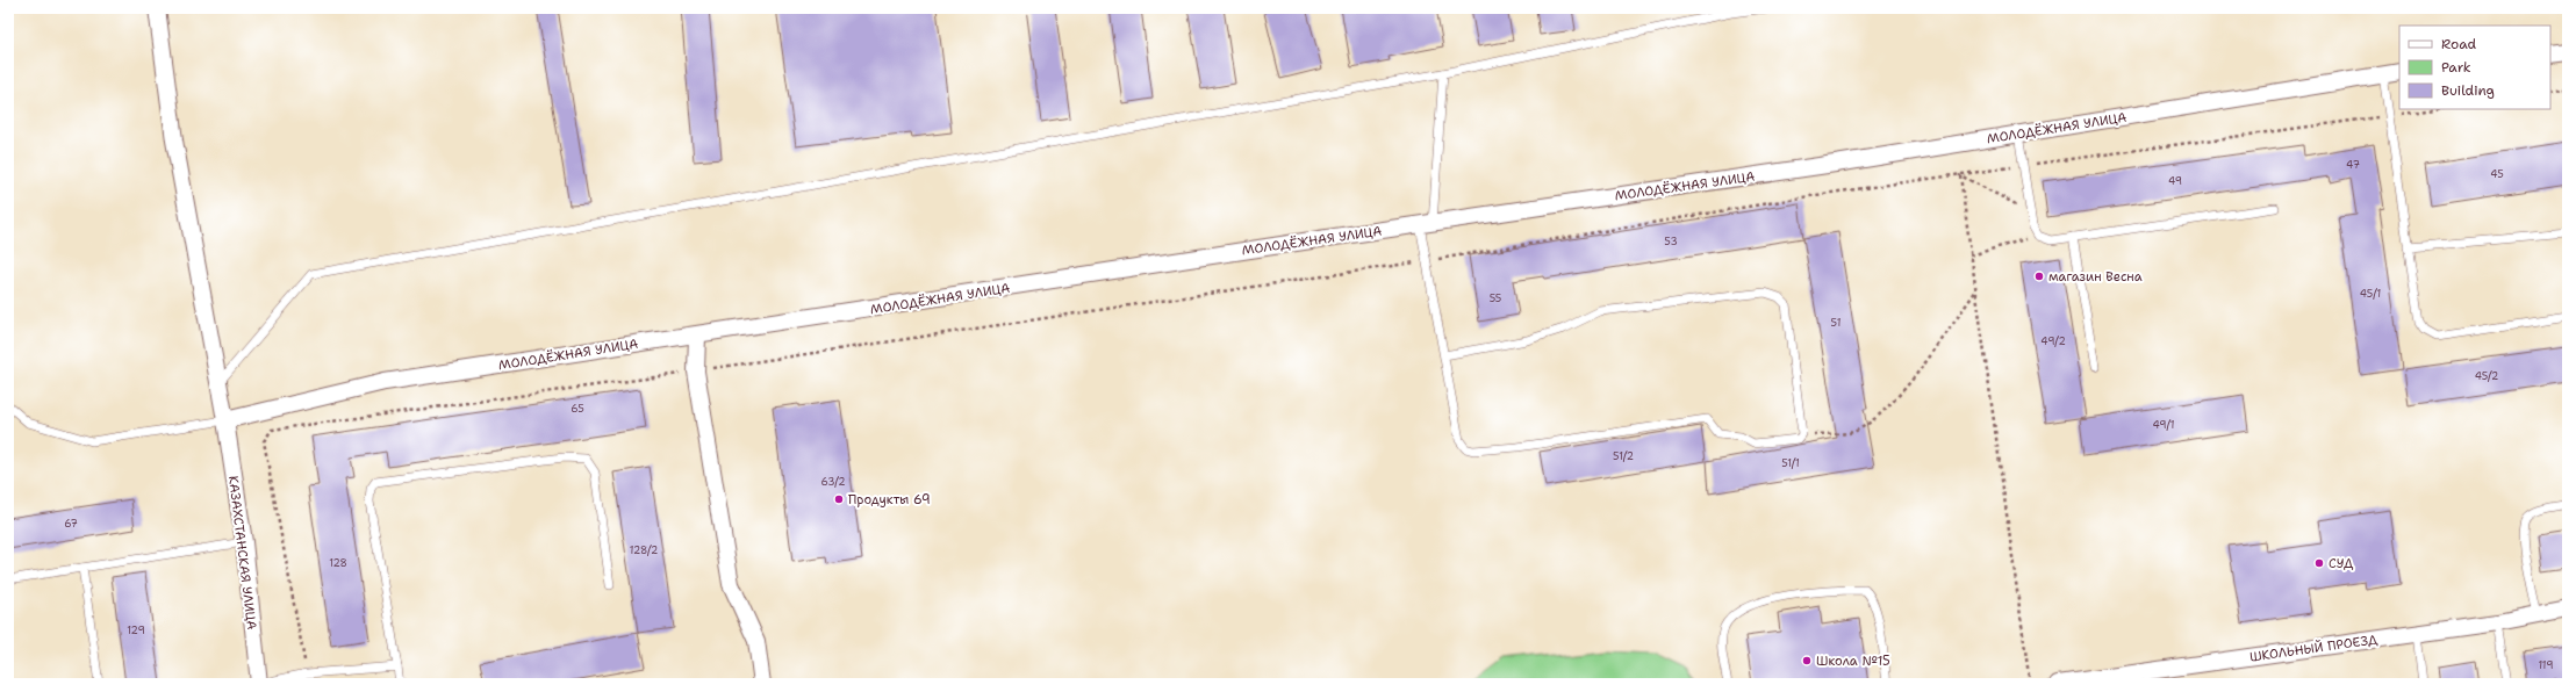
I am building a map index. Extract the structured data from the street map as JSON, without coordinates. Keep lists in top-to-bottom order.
{
  "streets": {
    "street": ["МОЛОДЁЖНАЯ УЛИЦА", "КАЗАХСТАНСКАЯ УЛИЦА", "ШКОЛЬНЫЙ ПРОЕЗД"]
  },
  "crossings": [
    ["МОЛОДЁЖНАЯ УЛИЦА", "КАЗАХСТАНСКАЯ УЛИЦА"]
  ],
  "places": [
    "магазин Весна",
    "Продукты 69",
    "СУД",
    "Школа №15"
  ],
  "house_numbers": [
    "47",
    "45",
    "49",
    "53",
    "45/1",
    "55",
    "51",
    "49/2",
    "45/2",
    "65",
    "49/1",
    "51/2",
    "51/1",
    "63/2",
    "67",
    "128/2",
    "128",
    "129",
    "119"
  ],
  "legend": ["Road", "Park", "Building"]
}
